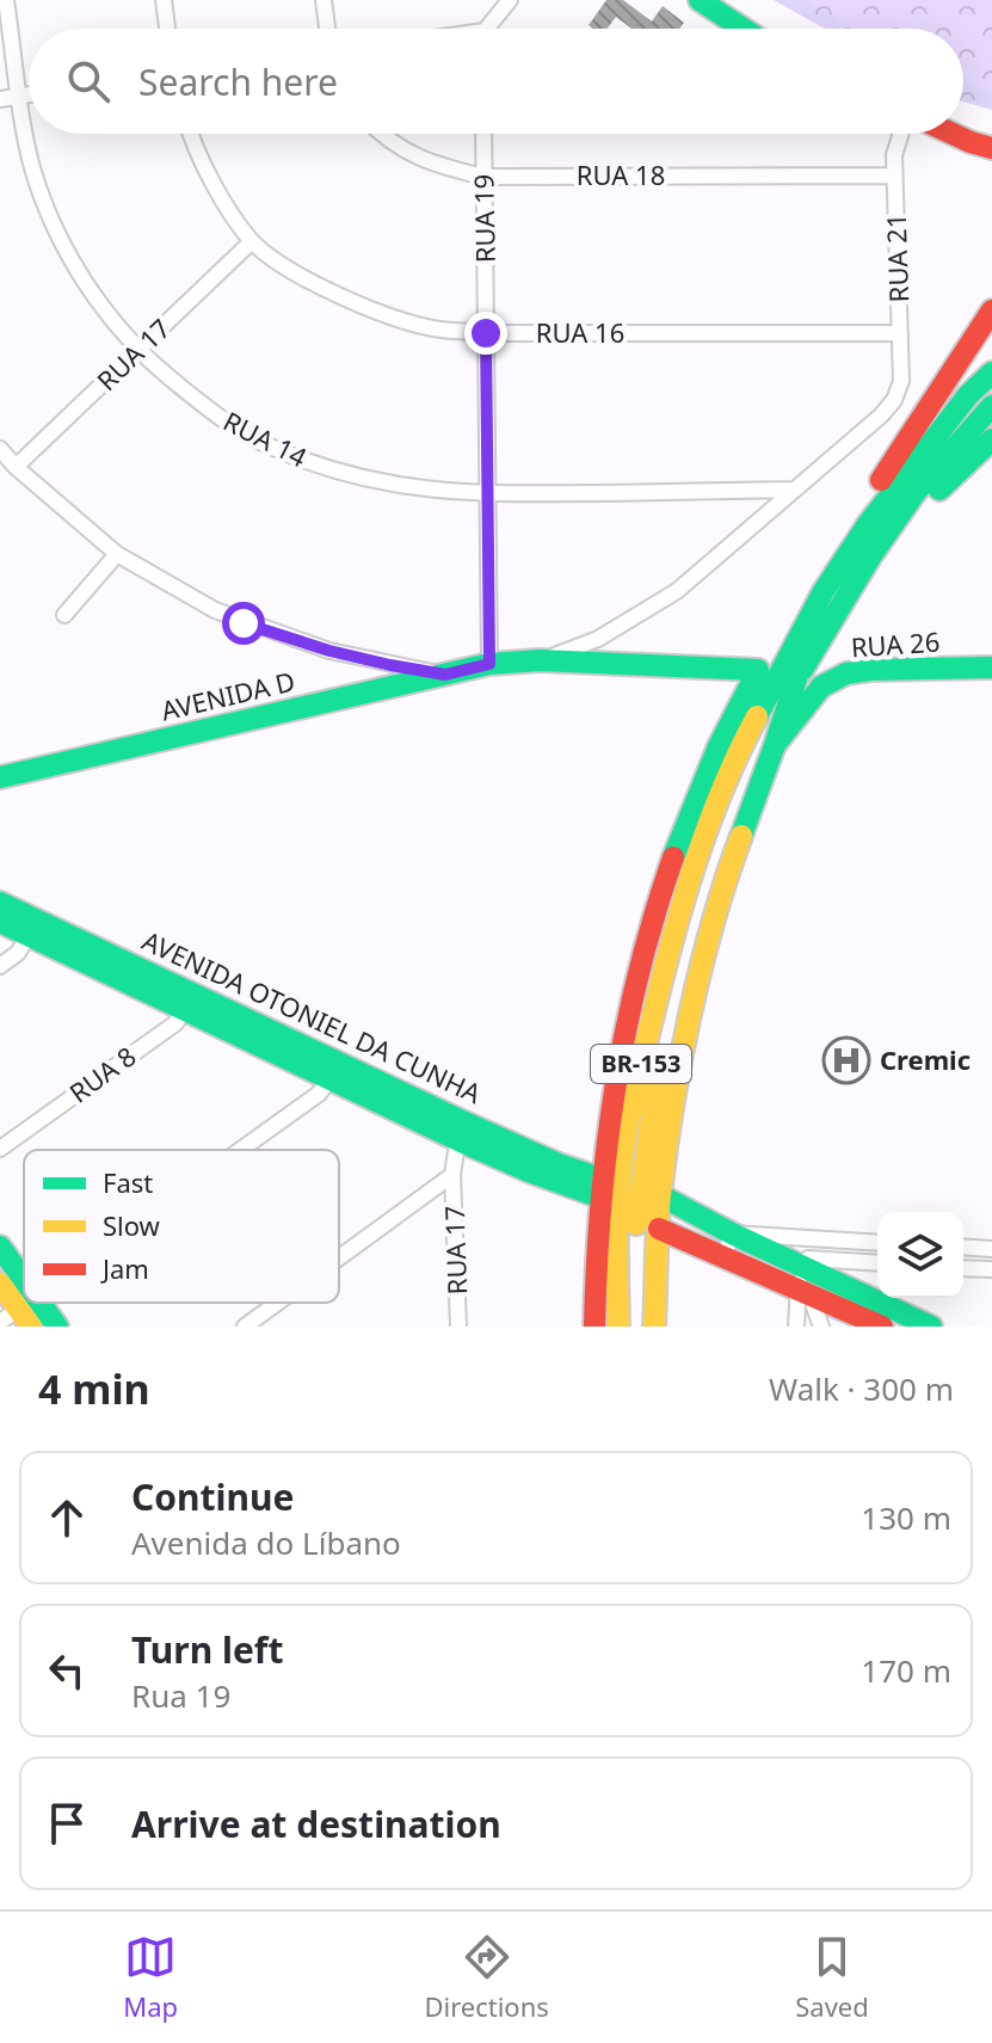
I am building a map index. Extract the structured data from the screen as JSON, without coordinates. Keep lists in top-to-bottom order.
{
  "streets": {
    "main road": [
      "RUA 26",
      "AVENIDA D",
      "AVENIDA OTONIEL DA CUNHA",
      "BR-153"
    ],
    "street": [
      "RUA 18",
      "RUA 19",
      "RUA 21",
      "RUA 16",
      "RUA 17",
      "RUA 14",
      "RUA 8"
    ]
  },
  "crossings": [
    ["RUA 18", "RUA 19"],
    ["RUA 18", "RUA 21"],
    ["RUA 19", "RUA 16"],
    ["RUA 19", "RUA 14"],
    ["RUA 19", "AVENIDA D"],
    ["RUA 21", "RUA 16"],
    ["RUA 21", "AVENIDA D"],
    ["RUA 16", "RUA 17"],
    ["RUA 17", "RUA 14"],
    ["RUA 17", "AVENIDA OTONIEL DA CUNHA"],
    ["RUA 14", "AVENIDA D"],
    ["AVENIDA OTONIEL DA CUNHA", "RUA 8"]
  ],
  "places": {
    "hospital": ["Cremic"]
  },
  "legend": ["Fast", "Slow", "Jam"],
  "page": {
    "search": "Search here",
    "heading": ["4 min", "Walk · 300 m"],
    "list": [
      ["Continue", "Avenida do Líbano", "130 m"],
      ["Turn left", "Rua 19", "170 m"],
      "Arrive at destination"
    ],
    "nav": ["Map", "Directions", "Saved"]
  }
}
